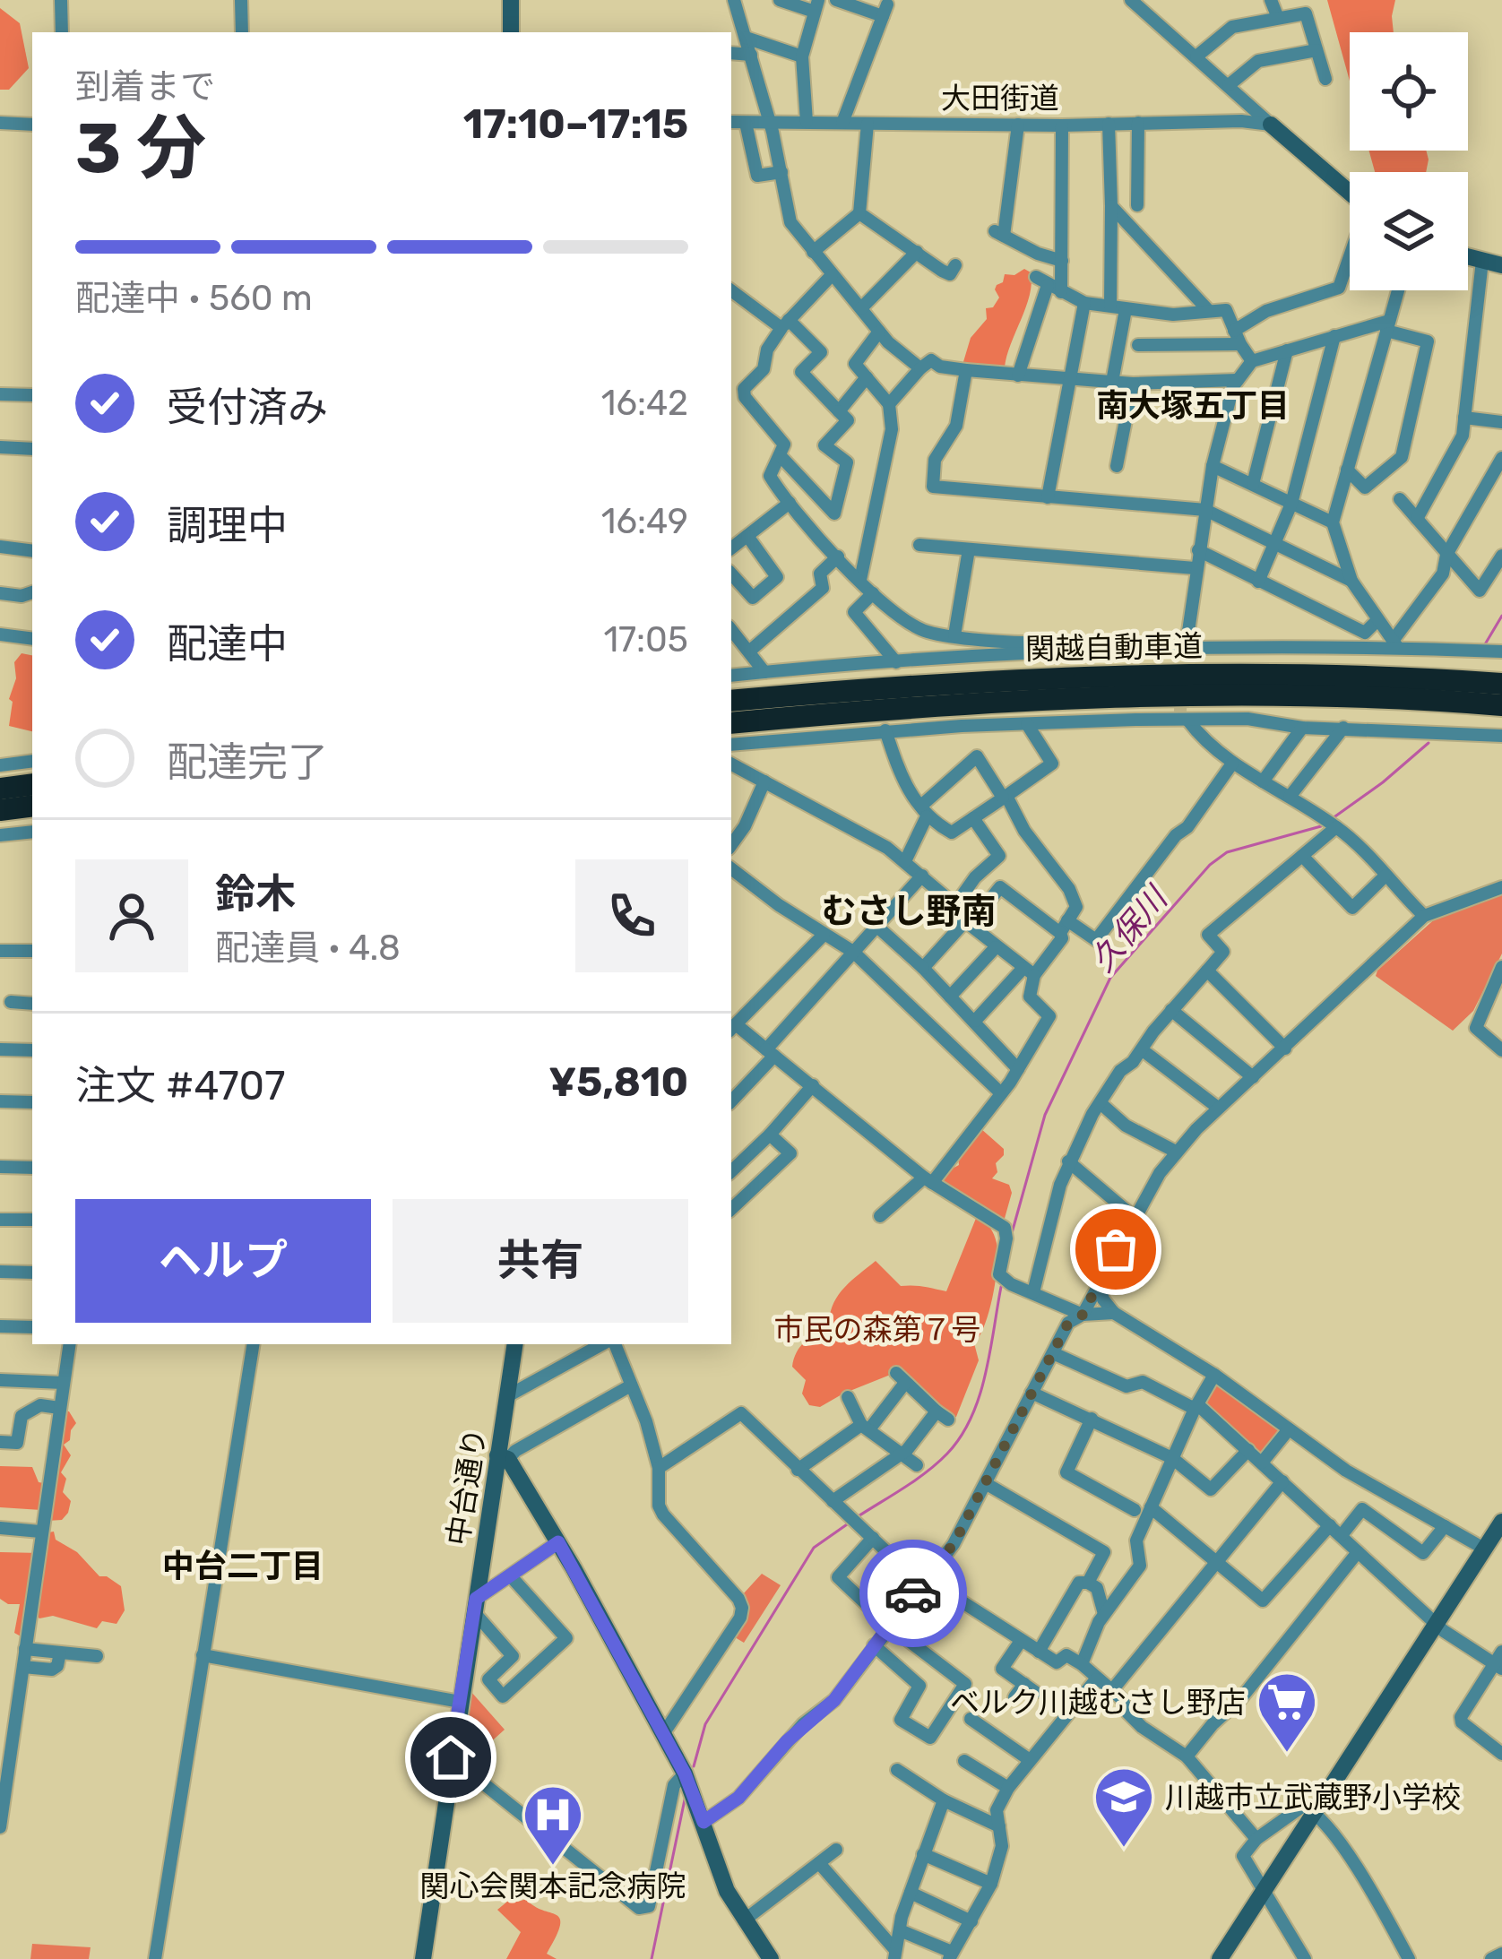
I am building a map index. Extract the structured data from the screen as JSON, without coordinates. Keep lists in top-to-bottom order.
{
  "streets": {
    "highway": ["関越自動車道"],
    "street": ["大田街道", "中台通り"]
  },
  "districts": ["南大塚五丁目", "むさし野南", "中台二丁目"],
  "water": ["久保川"],
  "parks": ["市民の森第７号"],
  "places": {
    "supermarket": ["ベルク川越むさし野店"],
    "school or university": ["川越市立武蔵野小学校"],
    "hospital": ["関心会関本記念病院"]
  },
  "page": {
    "heading": ["3 分", "到着まで", "17:10–17:15"],
    "panel": [
      "鈴木",
      "配達員 · 4.8",
      "注文 #4707",
      "¥5,810"
    ],
    "bar": "配達中 · 560 m",
    "list": [
      ["受付済み", "16:42"],
      ["調理中", "16:49"],
      ["配達中", "17:05"],
      "配達完了"
    ],
    "buttons": ["ヘルプ", "共有"]
  }
}
